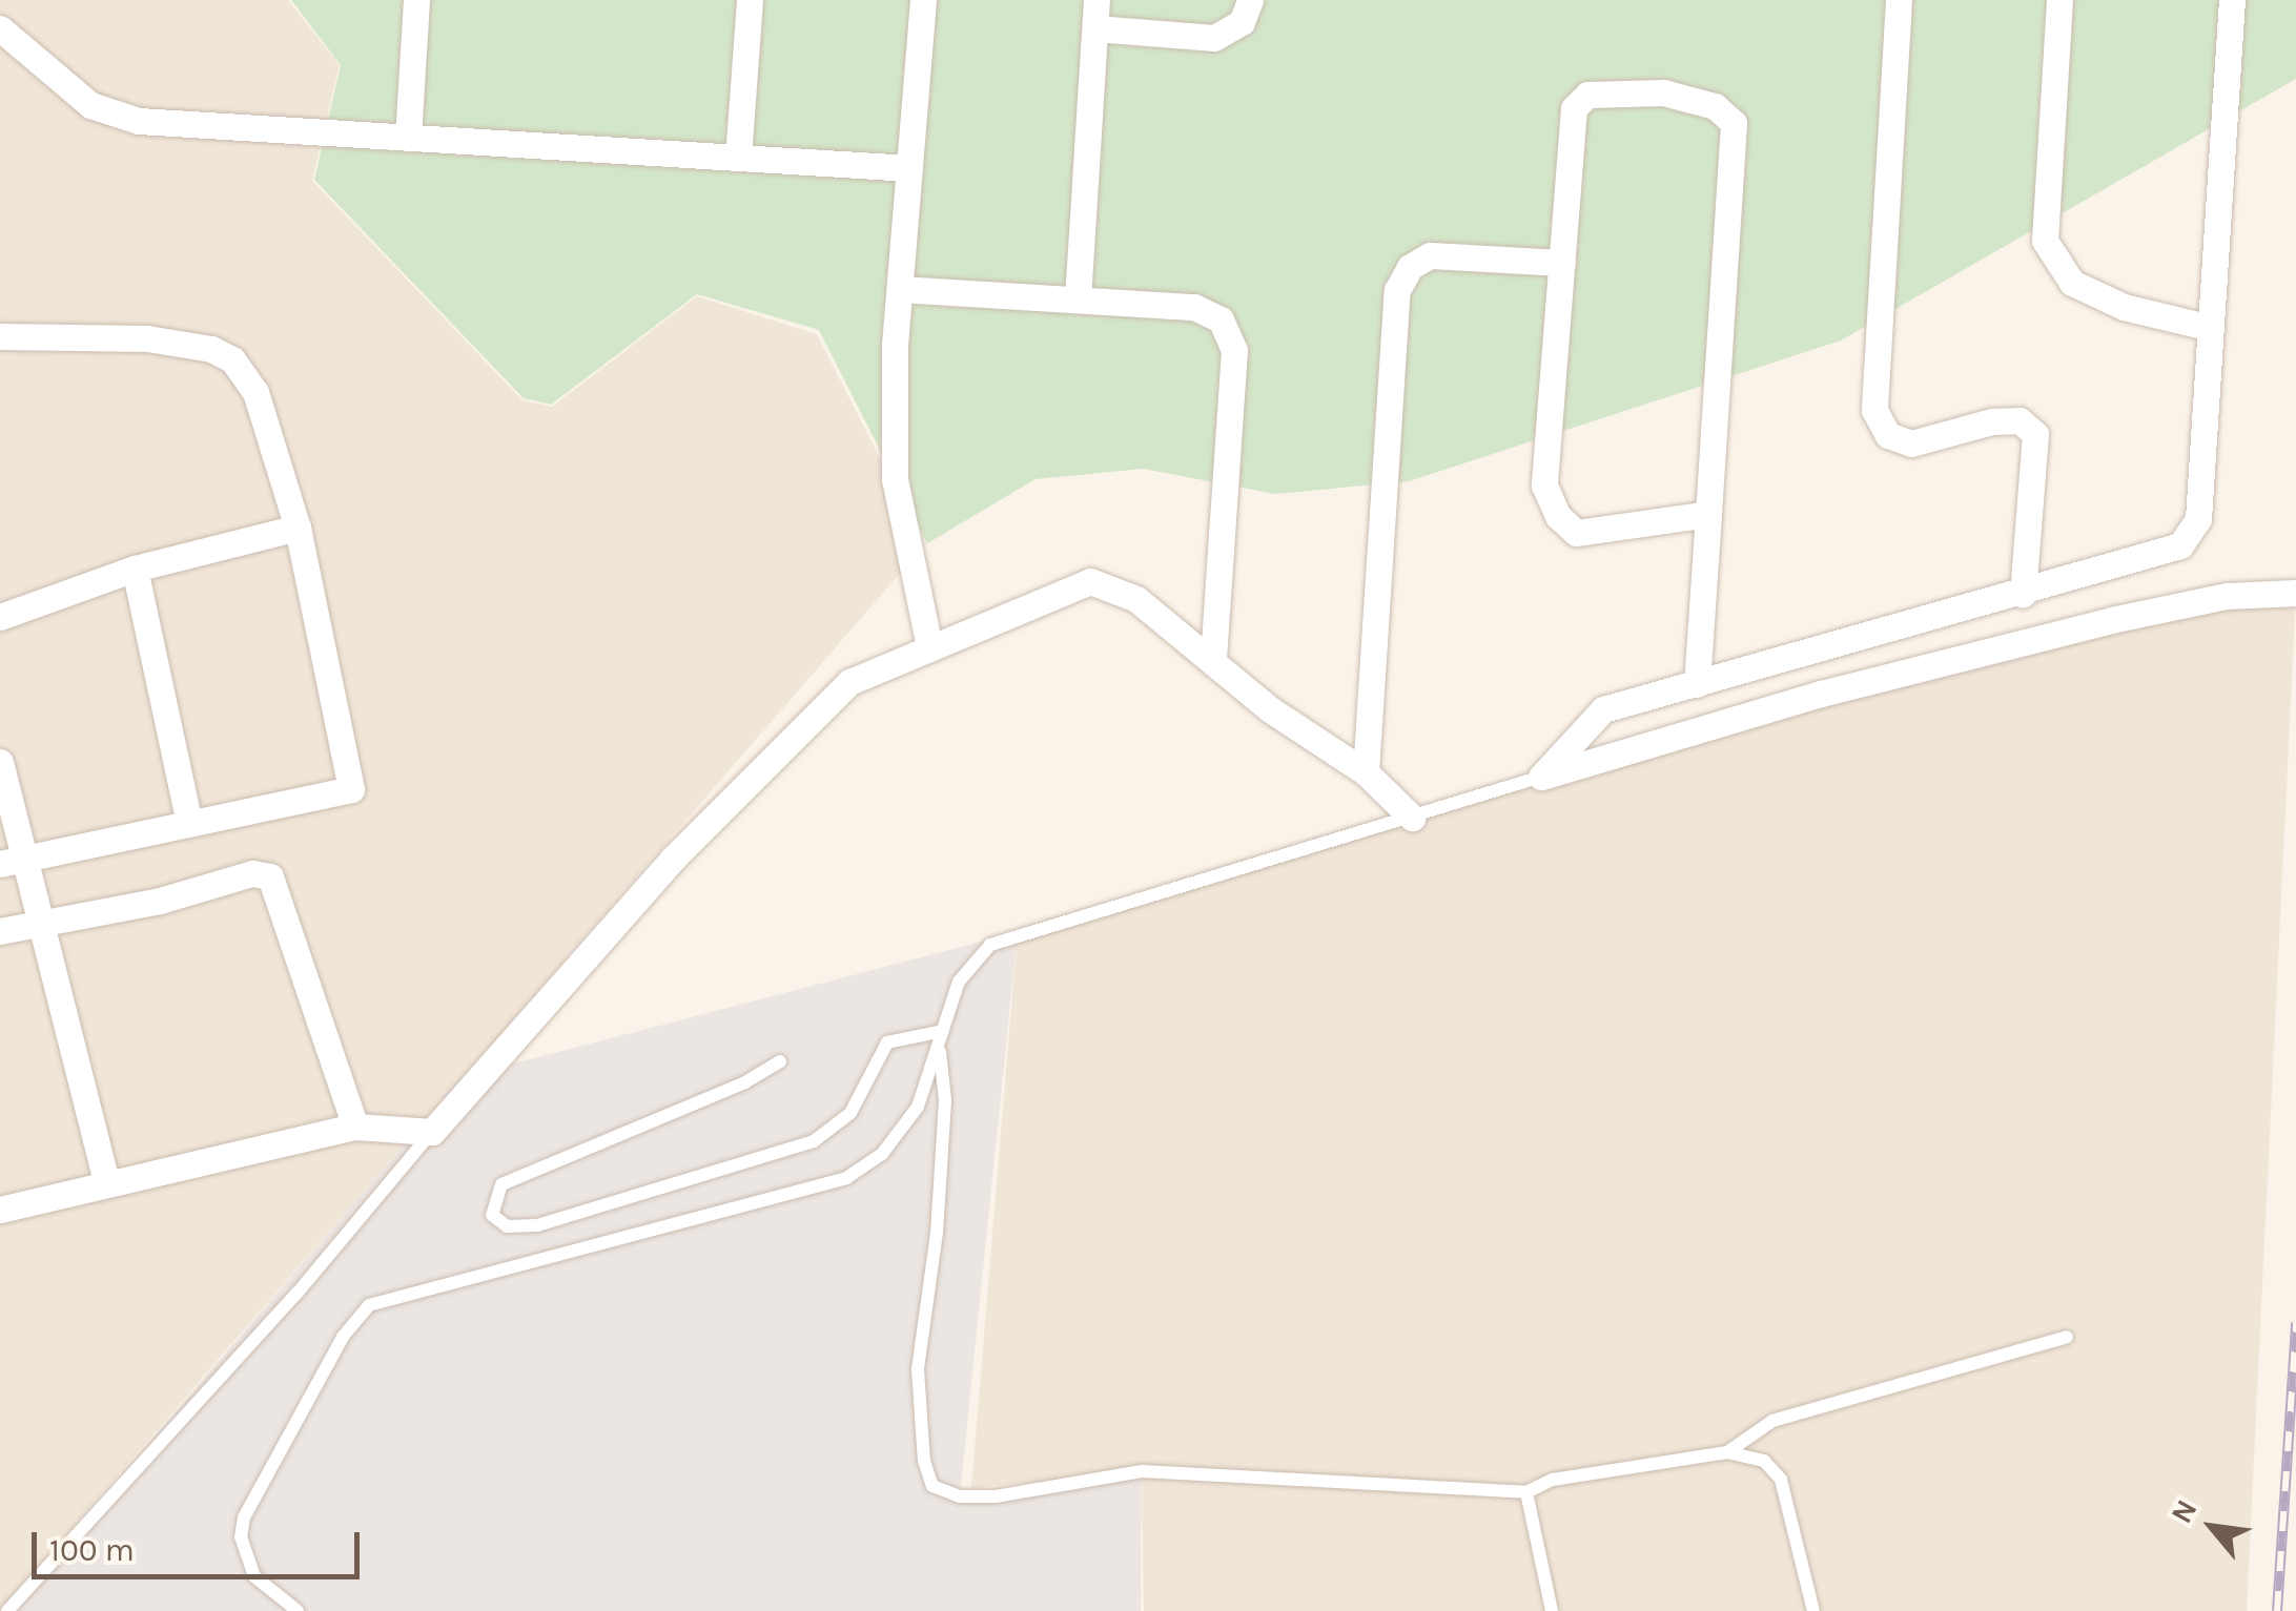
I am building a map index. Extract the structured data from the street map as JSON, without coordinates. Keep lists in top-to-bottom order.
{
  "scale_bar": "100 m",
  "north": "top left"
}
